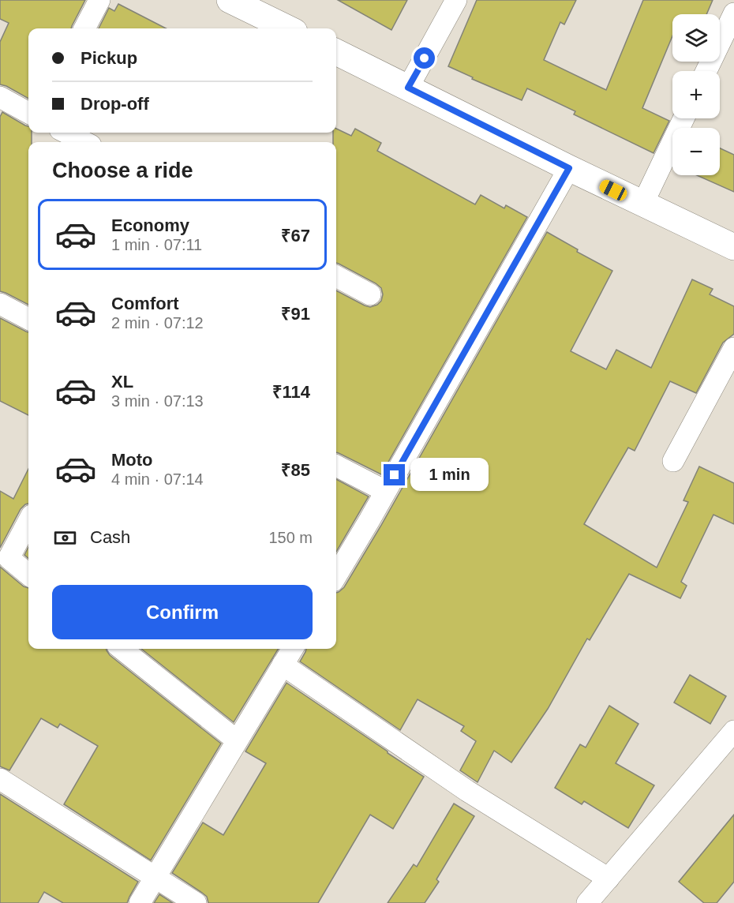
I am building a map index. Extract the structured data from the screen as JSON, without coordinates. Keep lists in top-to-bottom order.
{
  "page": {
    "map_buttons": ["+", "−"],
    "banner": ["Pickup", "Drop-off"],
    "heading": "Choose a ride",
    "list": [
      {
        "name": "Economy",
        "note": "1 min · 07:11",
        "value": "₹67"
      },
      {
        "name": "Comfort",
        "note": "2 min · 07:12",
        "value": "₹91"
      },
      {
        "name": "XL",
        "note": "3 min · 07:13",
        "value": "₹114"
      },
      {
        "name": "Moto",
        "note": "4 min · 07:14",
        "value": "₹85"
      }
    ],
    "bubble": "1 min",
    "pay": ["Cash", "150 m"],
    "buttons": "Confirm"
  }
}
